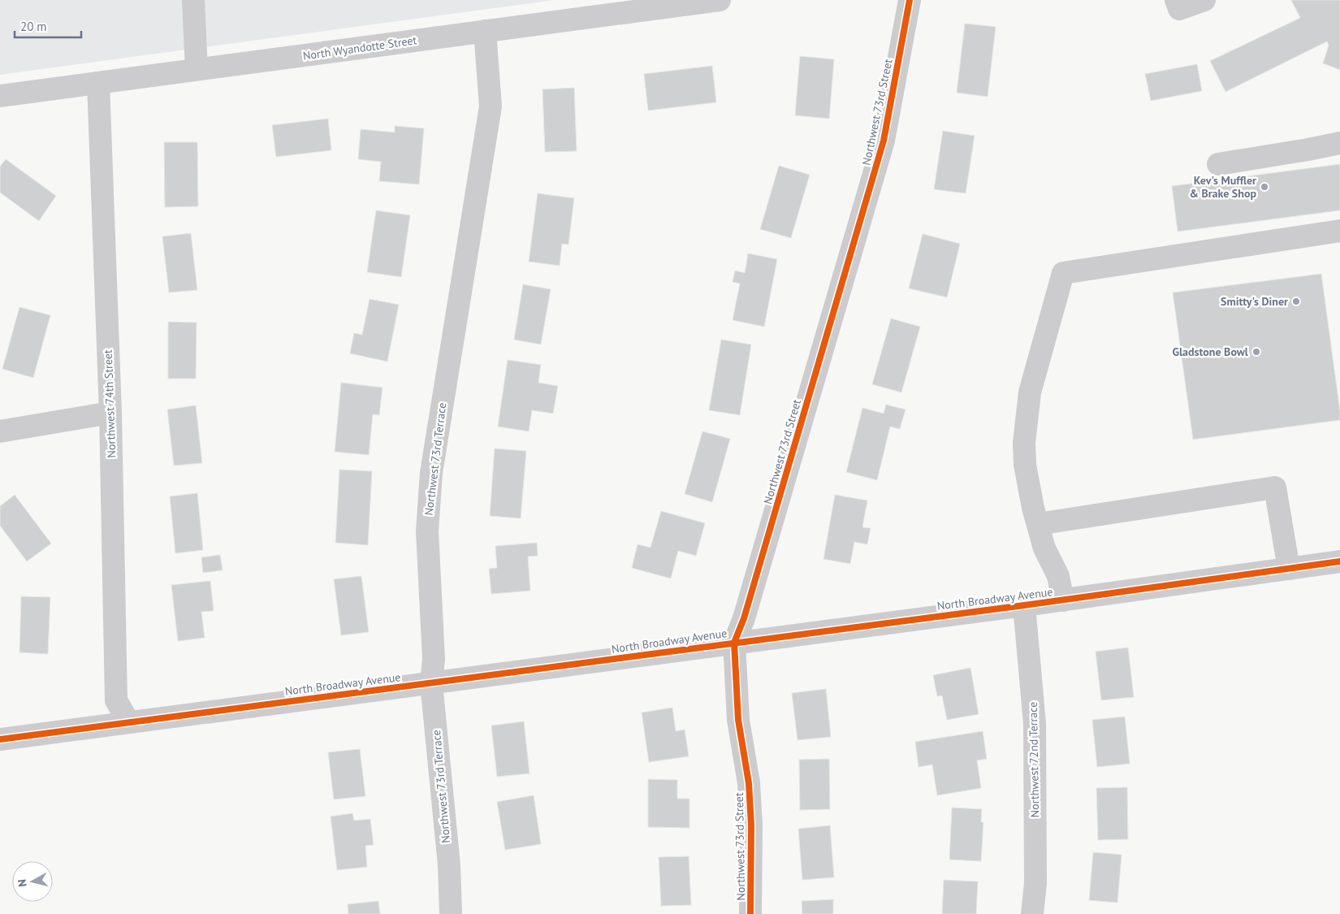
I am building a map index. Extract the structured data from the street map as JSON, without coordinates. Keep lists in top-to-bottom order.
{
  "streets": {
    "street": [
      "North Wyandotte Street",
      "Northwest 73rd Street",
      "Northwest 74th Street",
      "Northwest 73rd Terrace",
      "North Broadway Avenue",
      "Northwest 72nd Terrace"
    ]
  },
  "crossings": [
    ["North Wyandotte Street", "Northwest 74th Street"],
    ["North Wyandotte Street", "Northwest 73rd Terrace"],
    ["Northwest 73rd Street", "North Broadway Avenue"],
    ["Northwest 74th Street", "North Broadway Avenue"],
    ["Northwest 73rd Terrace", "North Broadway Avenue"],
    ["North Broadway Avenue", "Northwest 72nd Terrace"]
  ],
  "places": ["Kev's Muffler & Brake Shop", "Smitty's Diner", "Gladstone Bowl"],
  "scale_bar": "20 m",
  "north": "left"
}
